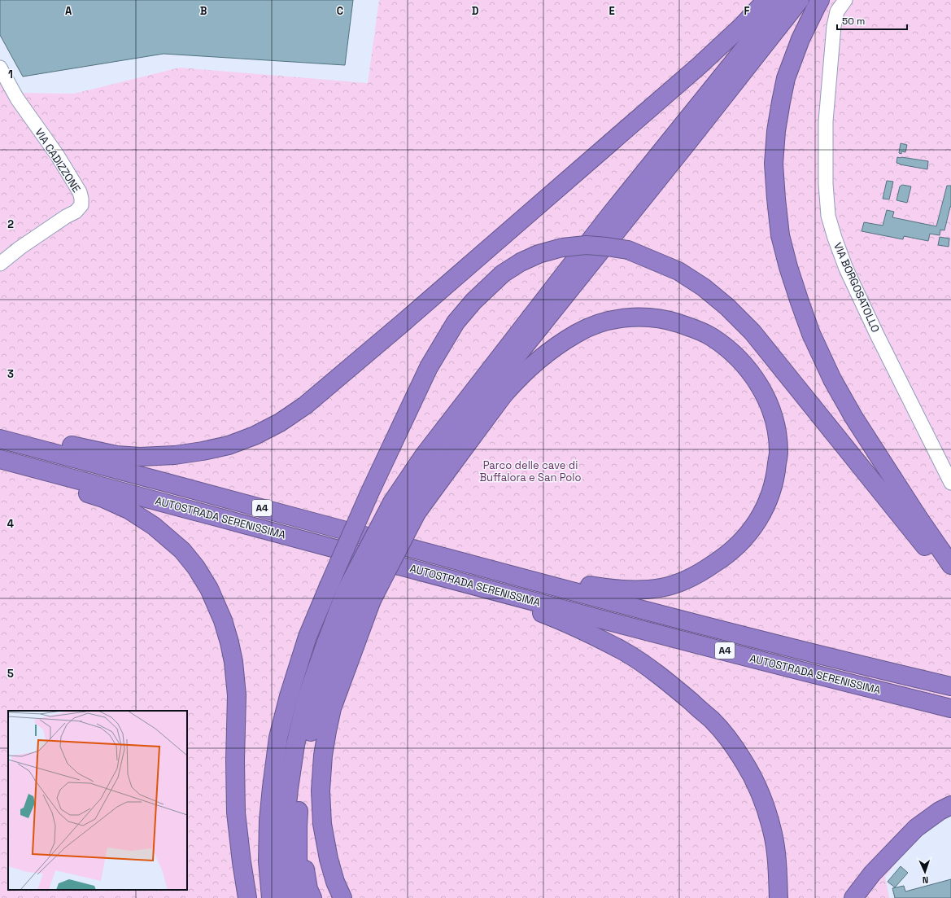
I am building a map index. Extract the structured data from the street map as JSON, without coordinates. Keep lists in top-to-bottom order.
{
  "streets": {
    "highway": ["A4", "AUTOSTRADA SERENISSIMA"],
    "street": ["VIA CADIZZONE", "VIA BORGOSATOLLO"]
  },
  "parks": ["Parco delle cave di Buffalora e San Polo"],
  "scale_bar": "50 m",
  "north": "bottom",
  "grid": {
    "columns": [
      "A",
      "B",
      "C",
      "D",
      "E",
      "F"
    ],
    "rows": [
      "1",
      "2",
      "3",
      "4",
      "5"
    ]
  }
}
